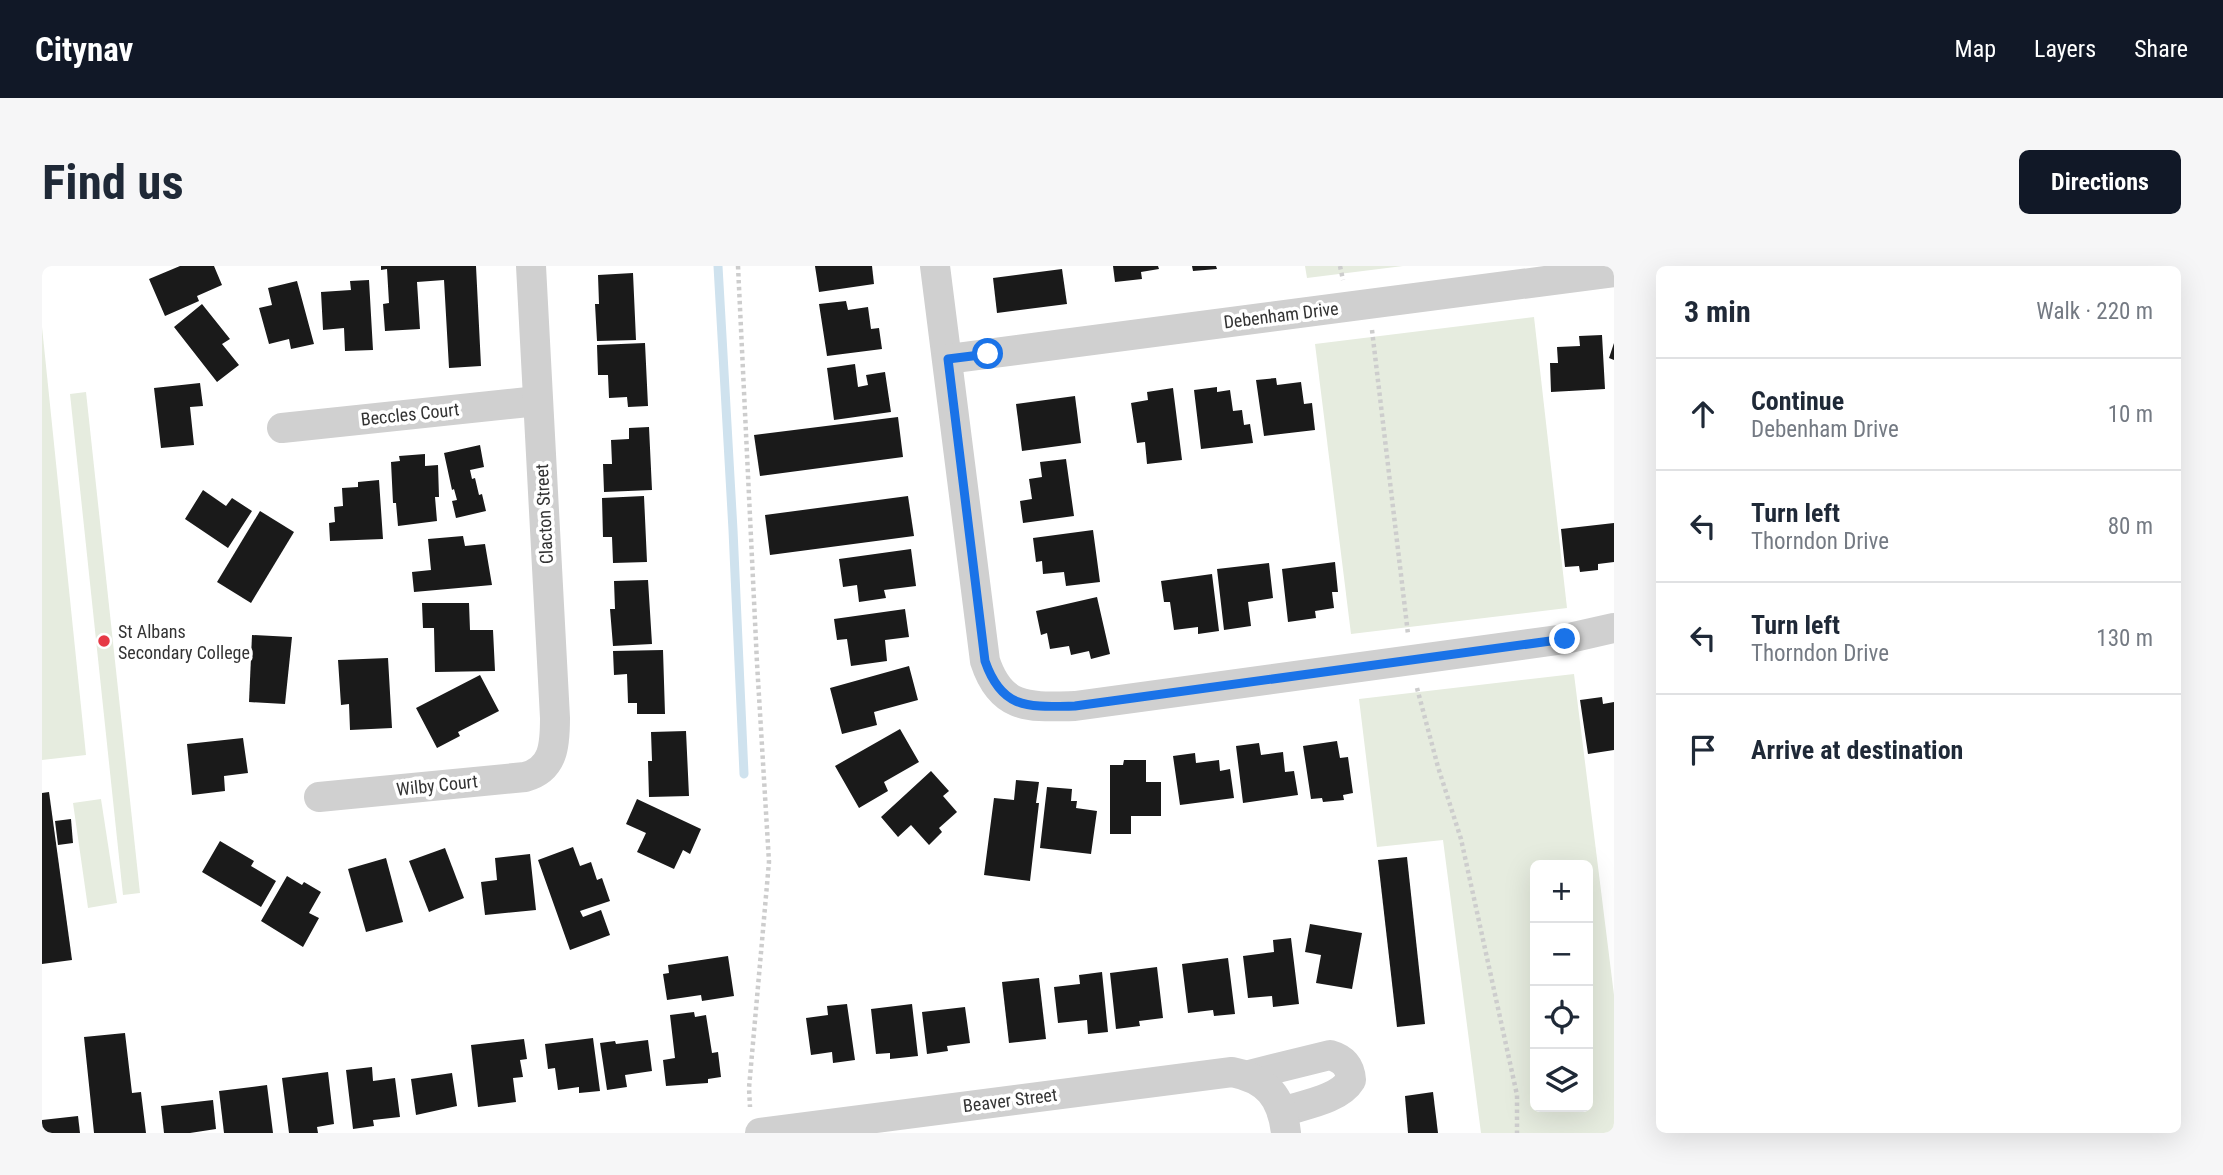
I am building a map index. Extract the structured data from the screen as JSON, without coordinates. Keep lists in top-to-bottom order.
{
  "streets": {
    "street": [
      "Debenham Drive",
      "Beccles Court",
      "Clacton Street",
      "Wilby Court",
      "Beaver Street"
    ]
  },
  "crossings": [
    ["Beccles Court", "Clacton Street"],
    ["Clacton Street", "Wilby Court"]
  ],
  "places": ["St Albans Secondary College"],
  "page": {
    "header": "Citynav",
    "nav": ["Map", "Layers", "Share"],
    "buttons": "Directions",
    "title": "Find us",
    "heading": ["3 min", "Walk · 220 m"],
    "list": [
      ["Continue", "Debenham Drive", "10 m"],
      ["Turn left", "Thorndon Drive", "80 m"],
      ["Turn left", "Thorndon Drive", "130 m"],
      "Arrive at destination"
    ],
    "map_buttons": ["+", "−"]
  }
}
